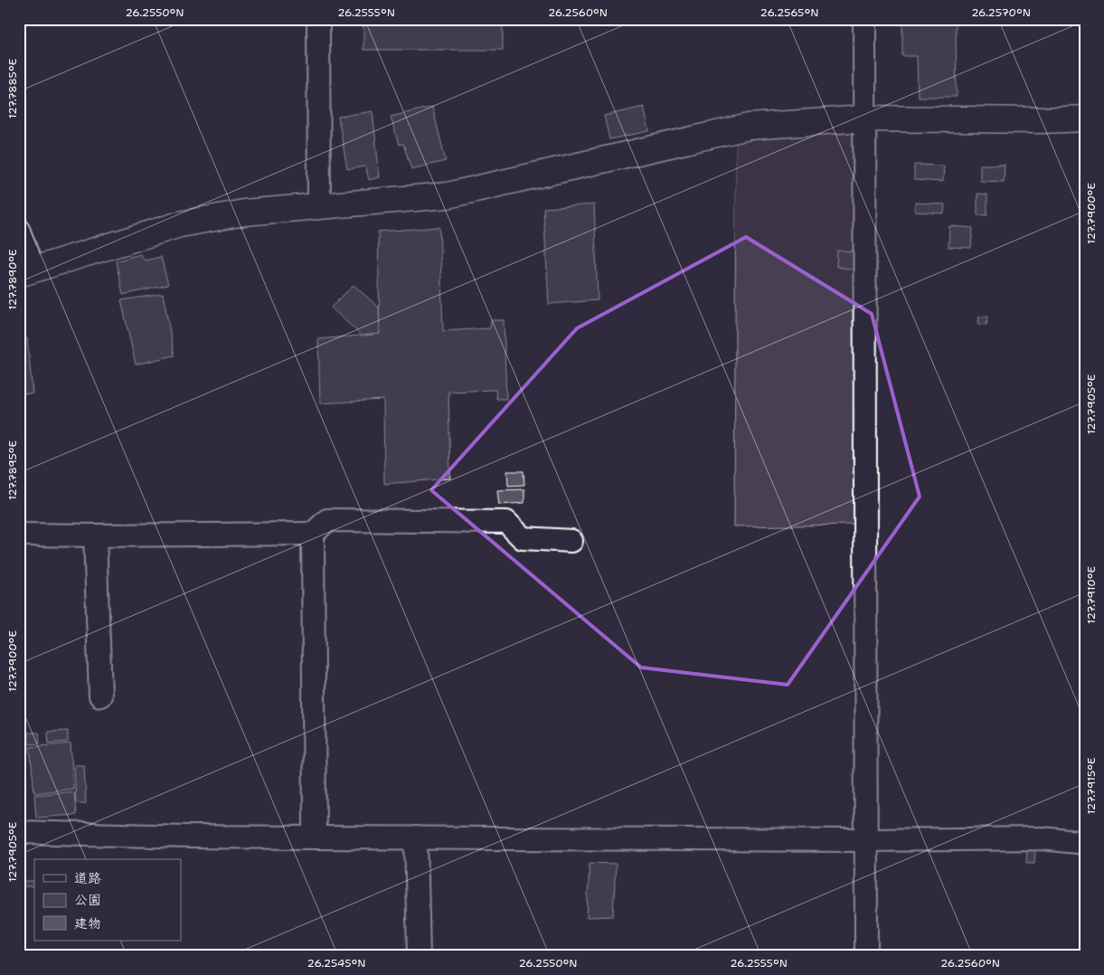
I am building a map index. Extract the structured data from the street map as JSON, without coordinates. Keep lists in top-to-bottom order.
{
  "legend": ["道路", "公園", "建物"],
  "coordinates": [
    "26.2550°N",
    "26.2555°N",
    "26.2560°N",
    "26.2565°N",
    "26.2570°N",
    "127.7885°E",
    "127.7900°E",
    "127.7890°E",
    "127.7905°E",
    "127.7895°E",
    "127.7910°E",
    "127.7915°E",
    "26.2545°N"
  ]
}
